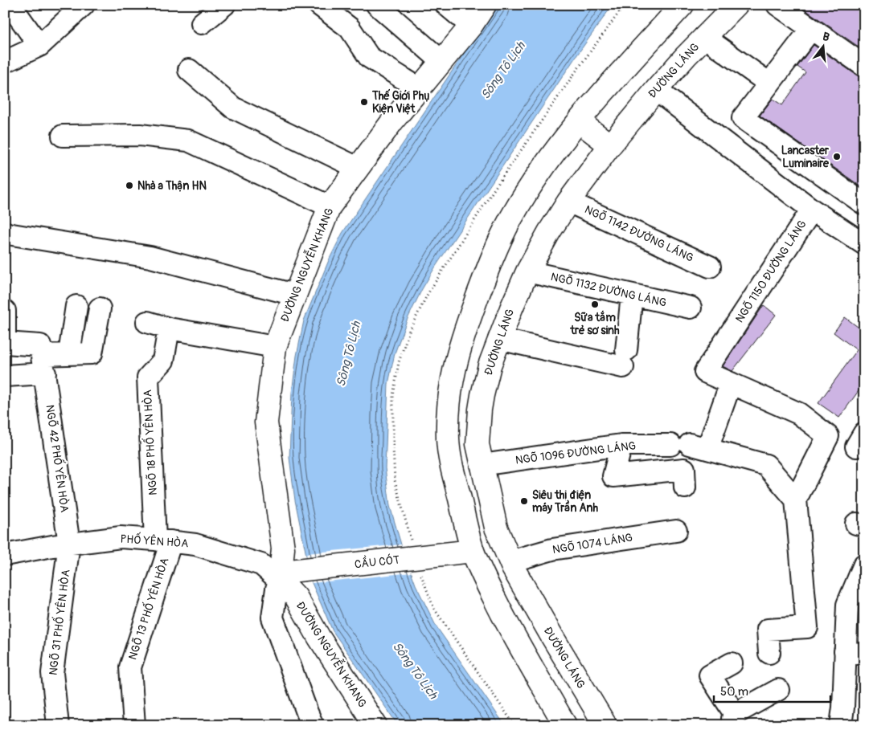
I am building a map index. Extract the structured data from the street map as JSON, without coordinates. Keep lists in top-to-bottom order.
{
  "streets": {
    "main road": ["ĐƯỜNG LÁNG", "ĐƯỜNG NGUYỄN KHANG", "CẦU CÓT"],
    "street": [
      "NGÕ 1142 ĐƯỜNG LÁNG",
      "NGÕ 1150 ĐƯỜNG LÁNG",
      "NGÕ 1132 ĐƯỜNG LÁNG",
      "NGÕ 18 PHỐ YÊN HÒA",
      "NGÕ 1096 ĐƯỜNG LÁNG",
      "NGÕ 42 PHỐ YÊN HÒA",
      "PHỐ YÊN HÒA",
      "NGÕ 1074 LÁNG",
      "NGÕ 13 PHỐ YÊN HÒA",
      "NGÕ 31 PHỐ YÊN HÒA"
    ]
  },
  "crossings": [
    ["ĐƯỜNG LÁNG", "NGÕ 1142 ĐƯỜNG LÁNG"],
    ["ĐƯỜNG LÁNG", "NGÕ 1150 ĐƯỜNG LÁNG"],
    ["ĐƯỜNG LÁNG", "NGÕ 1132 ĐƯỜNG LÁNG"],
    ["ĐƯỜNG LÁNG", "NGÕ 1096 ĐƯỜNG LÁNG"],
    ["ĐƯỜNG LÁNG", "NGÕ 1074 LÁNG"],
    ["ĐƯỜNG NGUYỄN KHANG", "PHỐ YÊN HÒA"],
    ["ĐƯỜNG NGUYỄN KHANG", "CẦU CÓT"],
    ["NGÕ 1150 ĐƯỜNG LÁNG", "NGÕ 1096 ĐƯỜNG LÁNG"],
    ["NGÕ 18 PHỐ YÊN HÒA", "PHỐ YÊN HÒA"],
    ["NGÕ 18 PHỐ YÊN HÒA", "NGÕ 13 PHỐ YÊN HÒA"],
    ["NGÕ 42 PHỐ YÊN HÒA", "PHỐ YÊN HÒA"],
    ["NGÕ 42 PHỐ YÊN HÒA", "NGÕ 31 PHỐ YÊN HÒA"],
    ["PHỐ YÊN HÒA", "CẦU CÓT"],
    ["PHỐ YÊN HÒA", "NGÕ 13 PHỐ YÊN HÒA"],
    ["PHỐ YÊN HÒA", "NGÕ 31 PHỐ YÊN HÒA"]
  ],
  "water": ["Sông Tô Lịch"],
  "places": [
    "Thế Giới Phụ Kiện Việt",
    "Lancaster Luminaire",
    "Nhà a Thận HN",
    "Sữa tắm trẻ sơ sinh",
    "Siêu thị điện máy Trần Anh"
  ],
  "scale_bar": "50 m",
  "north": "top"
}
